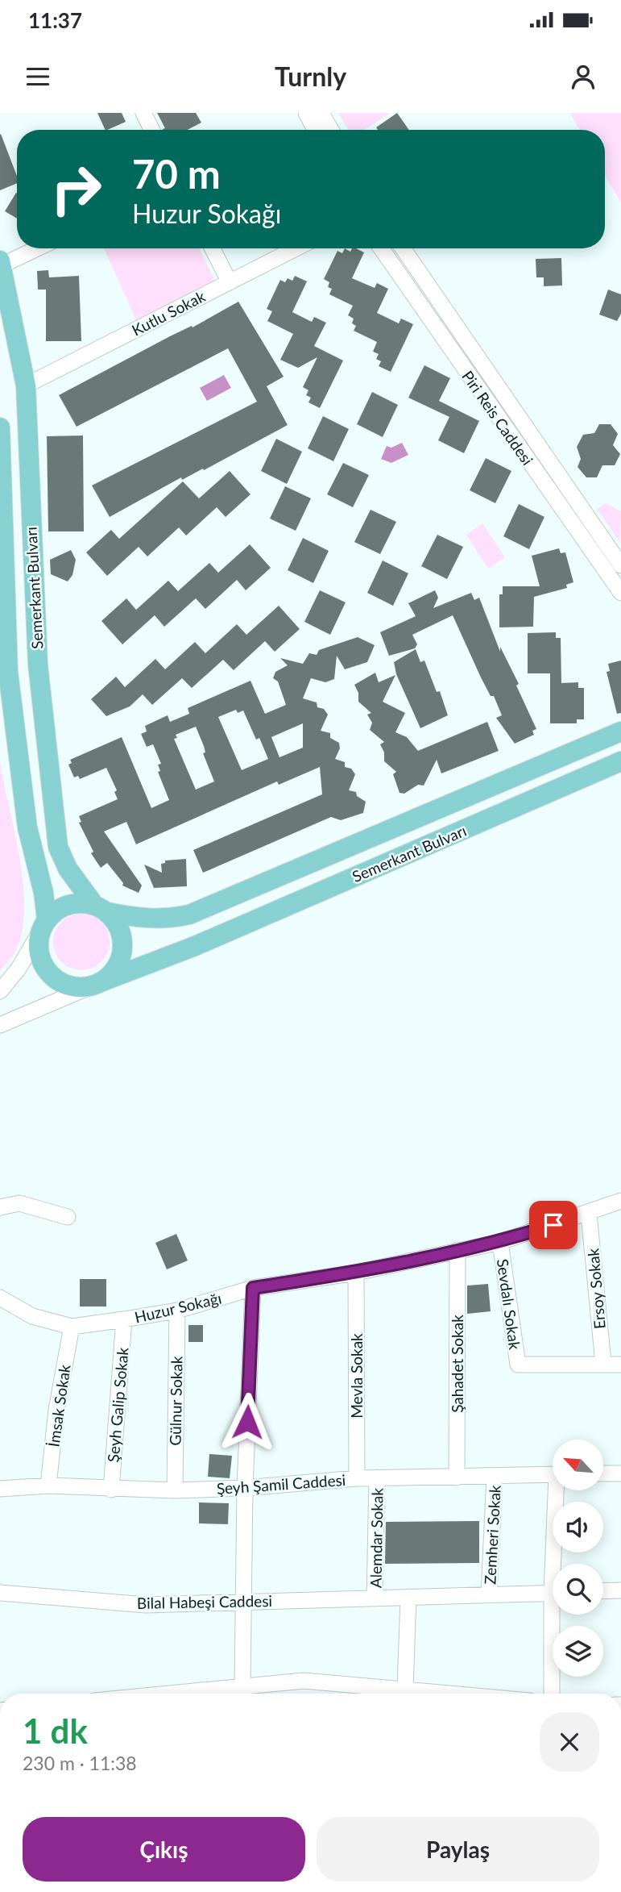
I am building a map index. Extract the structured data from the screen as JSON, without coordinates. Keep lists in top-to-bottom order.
{
  "streets": {
    "main road": ["Semerkant Bulvarı"],
    "street": [
      "Kutlu Sokak",
      "Piri Reis Caddesi",
      "Ersoy Sokak",
      "Sevdalı Sokak",
      "Huzur Sokağı",
      "Şahadet Sokak",
      "Mevla Sokak",
      "Gülnur Sokak",
      "Şeyh Galip Sokak",
      "İmsak Sokak",
      "Şeyh Şamil Caddesi",
      "Zemheri Sokak",
      "Alemdar Sokak",
      "Bilal Habeşi Caddesi"
    ]
  },
  "crossings": [
    ["Kutlu Sokak", "Semerkant Bulvarı"],
    ["Ersoy Sokak", "Sevdalı Sokak"],
    ["Ersoy Sokak", "Huzur Sokağı"],
    ["Sevdalı Sokak", "Huzur Sokağı"],
    ["Huzur Sokağı", "Şahadet Sokak"],
    ["Huzur Sokağı", "Mevla Sokak"],
    ["Huzur Sokağı", "Gülnur Sokak"],
    ["Huzur Sokağı", "Şeyh Galip Sokak"],
    ["Huzur Sokağı", "İmsak Sokak"],
    ["Şahadet Sokak", "Şeyh Şamil Caddesi"],
    ["Mevla Sokak", "Şeyh Şamil Caddesi"],
    ["Gülnur Sokak", "Şeyh Şamil Caddesi"],
    ["Şeyh Galip Sokak", "Şeyh Şamil Caddesi"],
    ["İmsak Sokak", "Şeyh Şamil Caddesi"],
    ["Şeyh Şamil Caddesi", "Zemheri Sokak"],
    ["Şeyh Şamil Caddesi", "Alemdar Sokak"],
    ["Zemheri Sokak", "Bilal Habeşi Caddesi"],
    ["Alemdar Sokak", "Bilal Habeşi Caddesi"]
  ],
  "north": "top left",
  "page": {
    "status": "11:37",
    "header": "Turnly",
    "turn": ["70 m", "Huzur Sokağı"],
    "heading": ["1 dk", "230 m · 11:38"],
    "buttons": ["Çıkış", "Paylaş"]
  }
}
